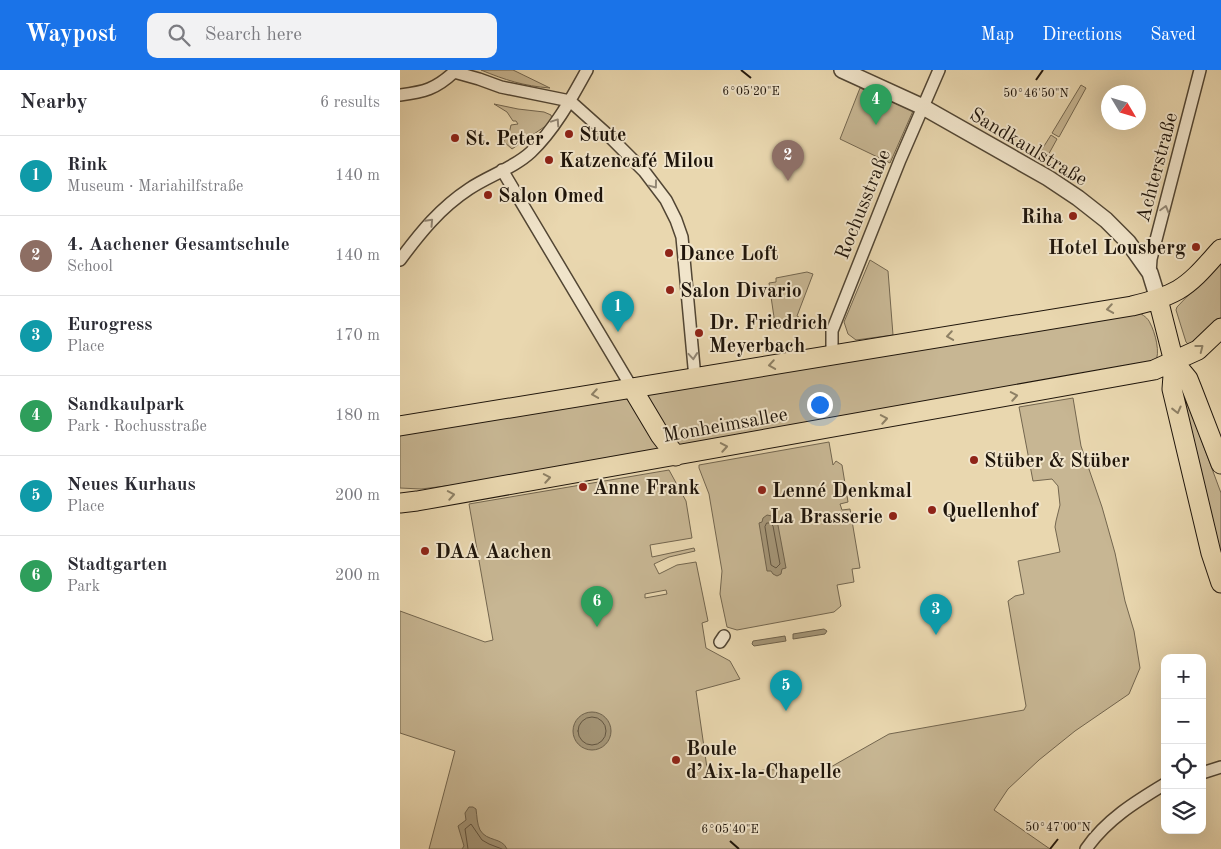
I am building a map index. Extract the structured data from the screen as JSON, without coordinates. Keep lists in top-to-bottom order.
{
  "streets": {
    "main road": ["Monheimsallee"],
    "street": ["Sandkaulstraße", "Achterstraße", "Rochusstraße"]
  },
  "crossings": [
    ["Sandkaulstraße", "Achterstraße"],
    ["Sandkaulstraße", "Rochusstraße"]
  ],
  "one_way": ["Achterstraße"],
  "places": [
    "Stute",
    "St. Peter",
    "Katzencafé Milou",
    "Salon Omed",
    "Riha",
    "Hotel Lousberg",
    "Dance Loft",
    "Salon Divario",
    "Dr. Friedrich Meyerbach",
    "Stüber & Stüber",
    "Anne Frank",
    "Lenné Denkmal",
    "Quellenhof",
    "La Brasserie",
    "DAA Aachen",
    "Boule d’Aix-la-Chapelle"
  ],
  "north": "bottom right",
  "page": {
    "header": "Waypost",
    "search": "Search here",
    "nav": ["Map", "Directions", "Saved"],
    "heading": ["Nearby", "6 results"],
    "pins": [
      "4",
      "2",
      "1",
      "6",
      "3",
      "5"
    ],
    "list": [
      {
        "mark": "1",
        "name": "Rink",
        "note": "Museum · Mariahilfstraße",
        "value": "140 m"
      },
      {
        "mark": "2",
        "name": "4. Aachener Gesamtschule",
        "note": "School",
        "value": "140 m"
      },
      {
        "mark": "3",
        "name": "Eurogress",
        "note": "Place",
        "value": "170 m"
      },
      {
        "mark": "4",
        "name": "Sandkaulpark",
        "note": "Park · Rochusstraße",
        "value": "180 m"
      },
      {
        "mark": "5",
        "name": "Neues Kurhaus",
        "note": "Place",
        "value": "200 m"
      },
      {
        "mark": "6",
        "name": "Stadtgarten",
        "note": "Park",
        "value": "200 m"
      }
    ],
    "map_buttons": ["+", "−"]
  },
  "coordinates": [
    "6°05'20\"E",
    "50°46'50\"N",
    "50°47'00\"N",
    "6°05'40\"E"
  ]
}
